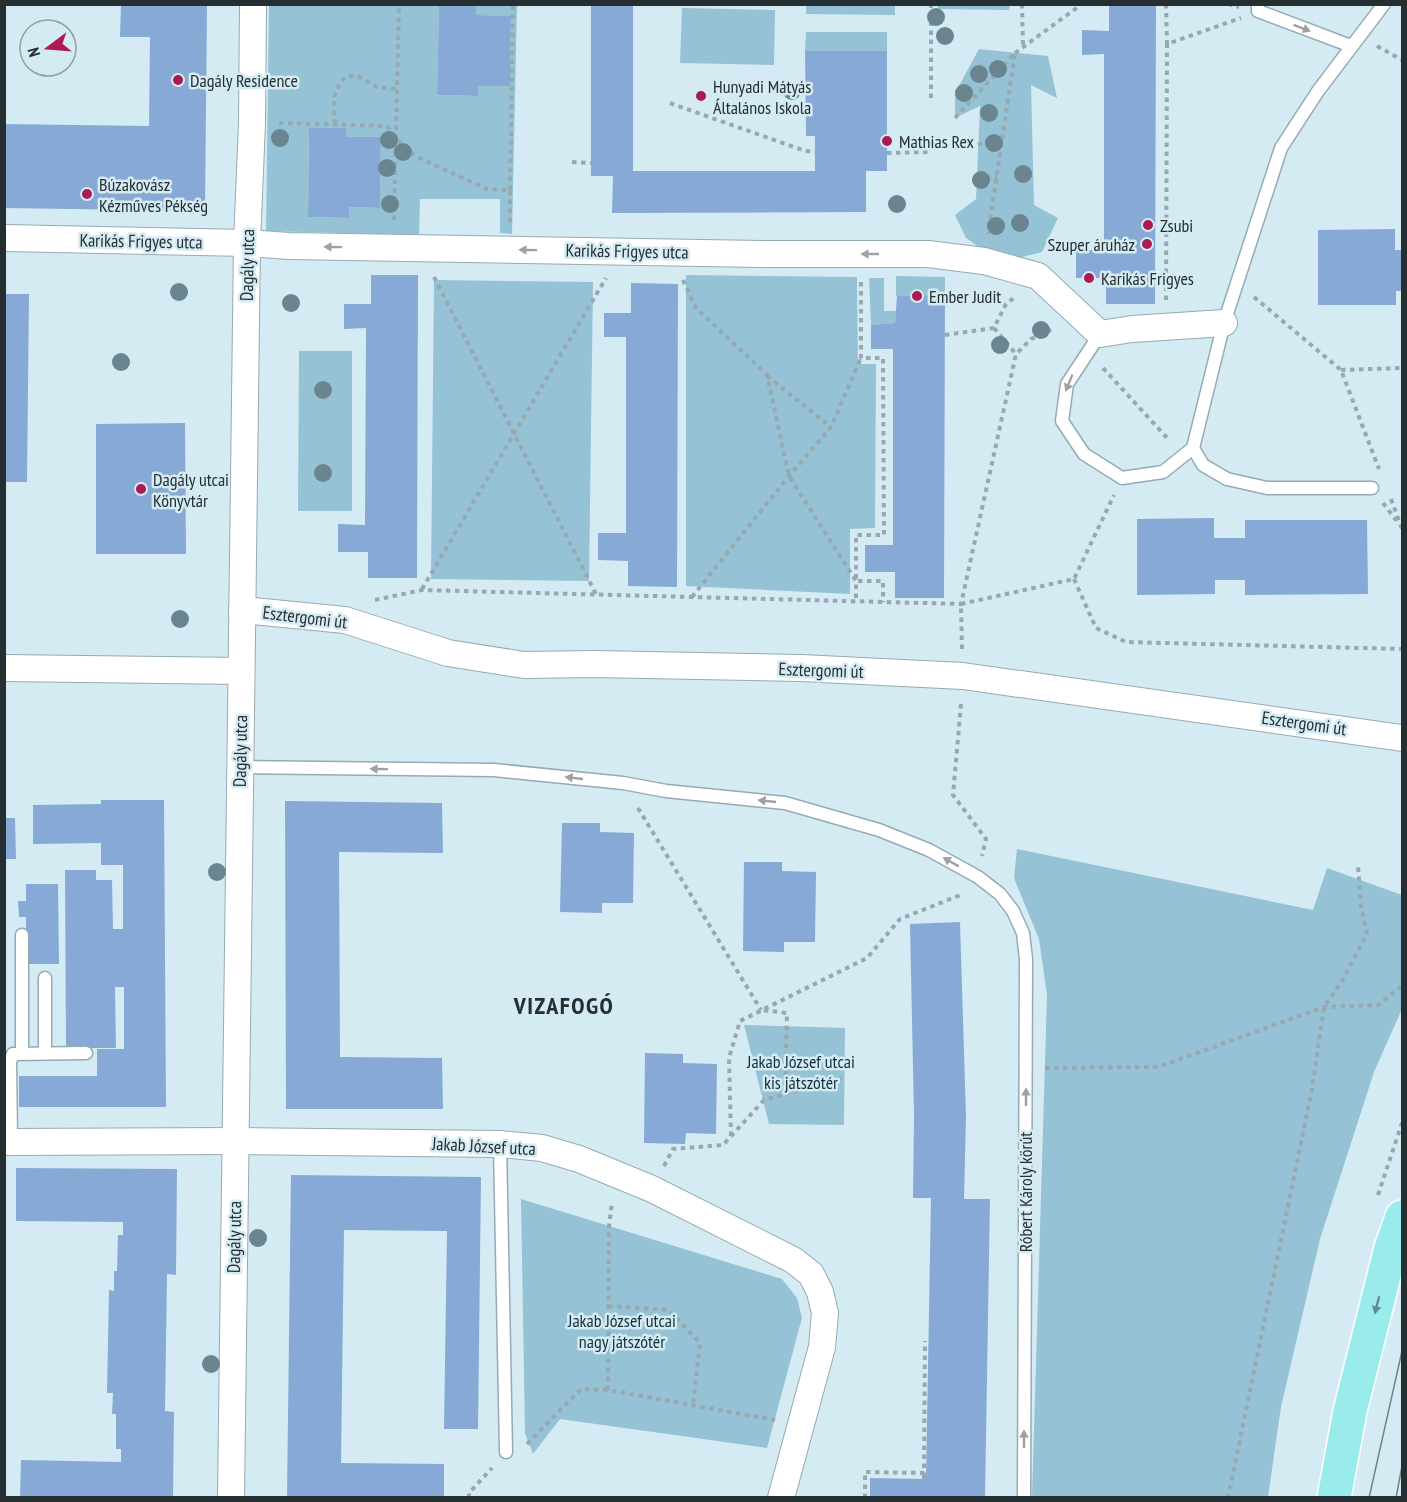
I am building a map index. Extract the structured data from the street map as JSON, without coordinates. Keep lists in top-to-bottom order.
{
  "streets": {
    "street": [
      "Karikás Frigyes utca",
      "Dagály utca",
      "Esztergomi út",
      "Jakab József utca"
    ],
    "lane": ["Róbert Károly körút"]
  },
  "crossings": [
    ["Karikás Frigyes utca", "Dagály utca"],
    ["Dagály utca", "Esztergomi út"],
    ["Dagály utca", "Jakab József utca"]
  ],
  "one_way": ["Karikás Frigyes utca", "Róbert Károly körút"],
  "districts": ["VIZAFOGÓ"],
  "parks": ["Jakab József utcai kis játszótér", "Jakab József utcai nagy játszótér"],
  "places": [
    "Dagály Residence",
    "Hunyadi Mátyás Általános Iskola",
    "Mathias Rex",
    "Búzakovász Kézműves Pékség",
    "Zsubi",
    "Szuper áruház",
    "Karikás Frigyes",
    "Ember Judit",
    "Dagály utcai Könyvtár"
  ],
  "north": "left"
}
